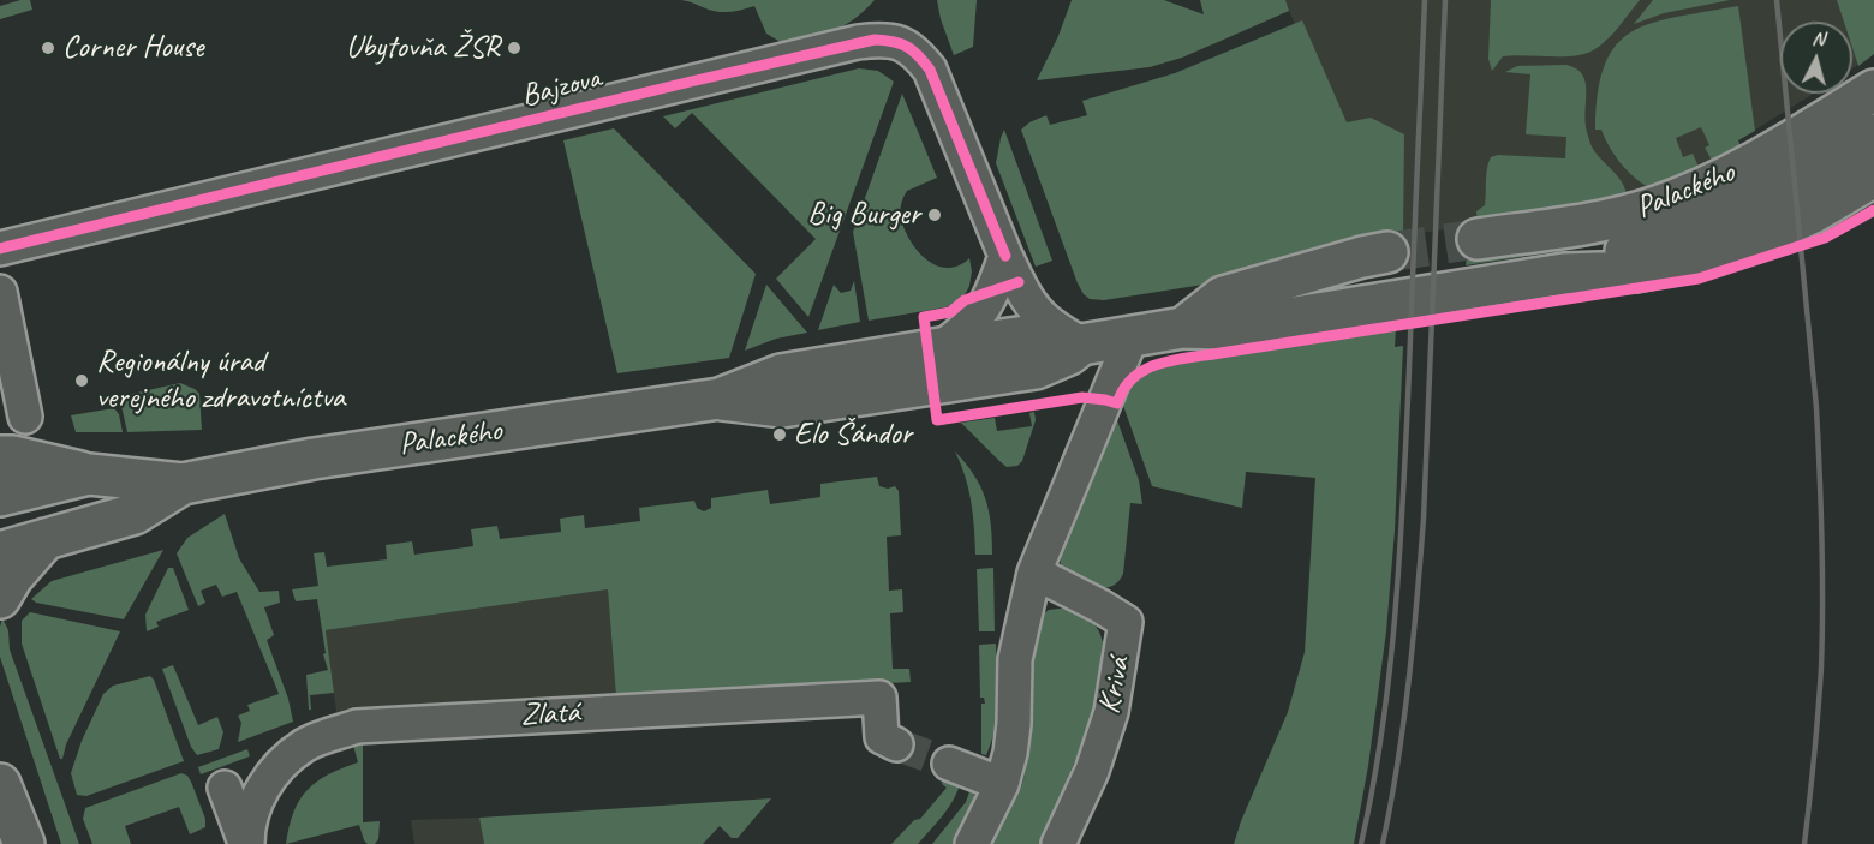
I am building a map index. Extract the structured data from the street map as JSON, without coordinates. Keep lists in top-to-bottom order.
{
  "streets": {
    "street": [
      "Bajzova",
      "Palackého",
      "Krivá",
      "Zlatá"
    ]
  },
  "crossings": [
    ["Bajzova", "Palackého"]
  ],
  "places": [
    "Corner House",
    "Ubytovňa ŽSR",
    "Big Burger",
    "Regionálny úrad verejného zdravotníctva",
    "Elo Šándor"
  ],
  "north": "top"
}
